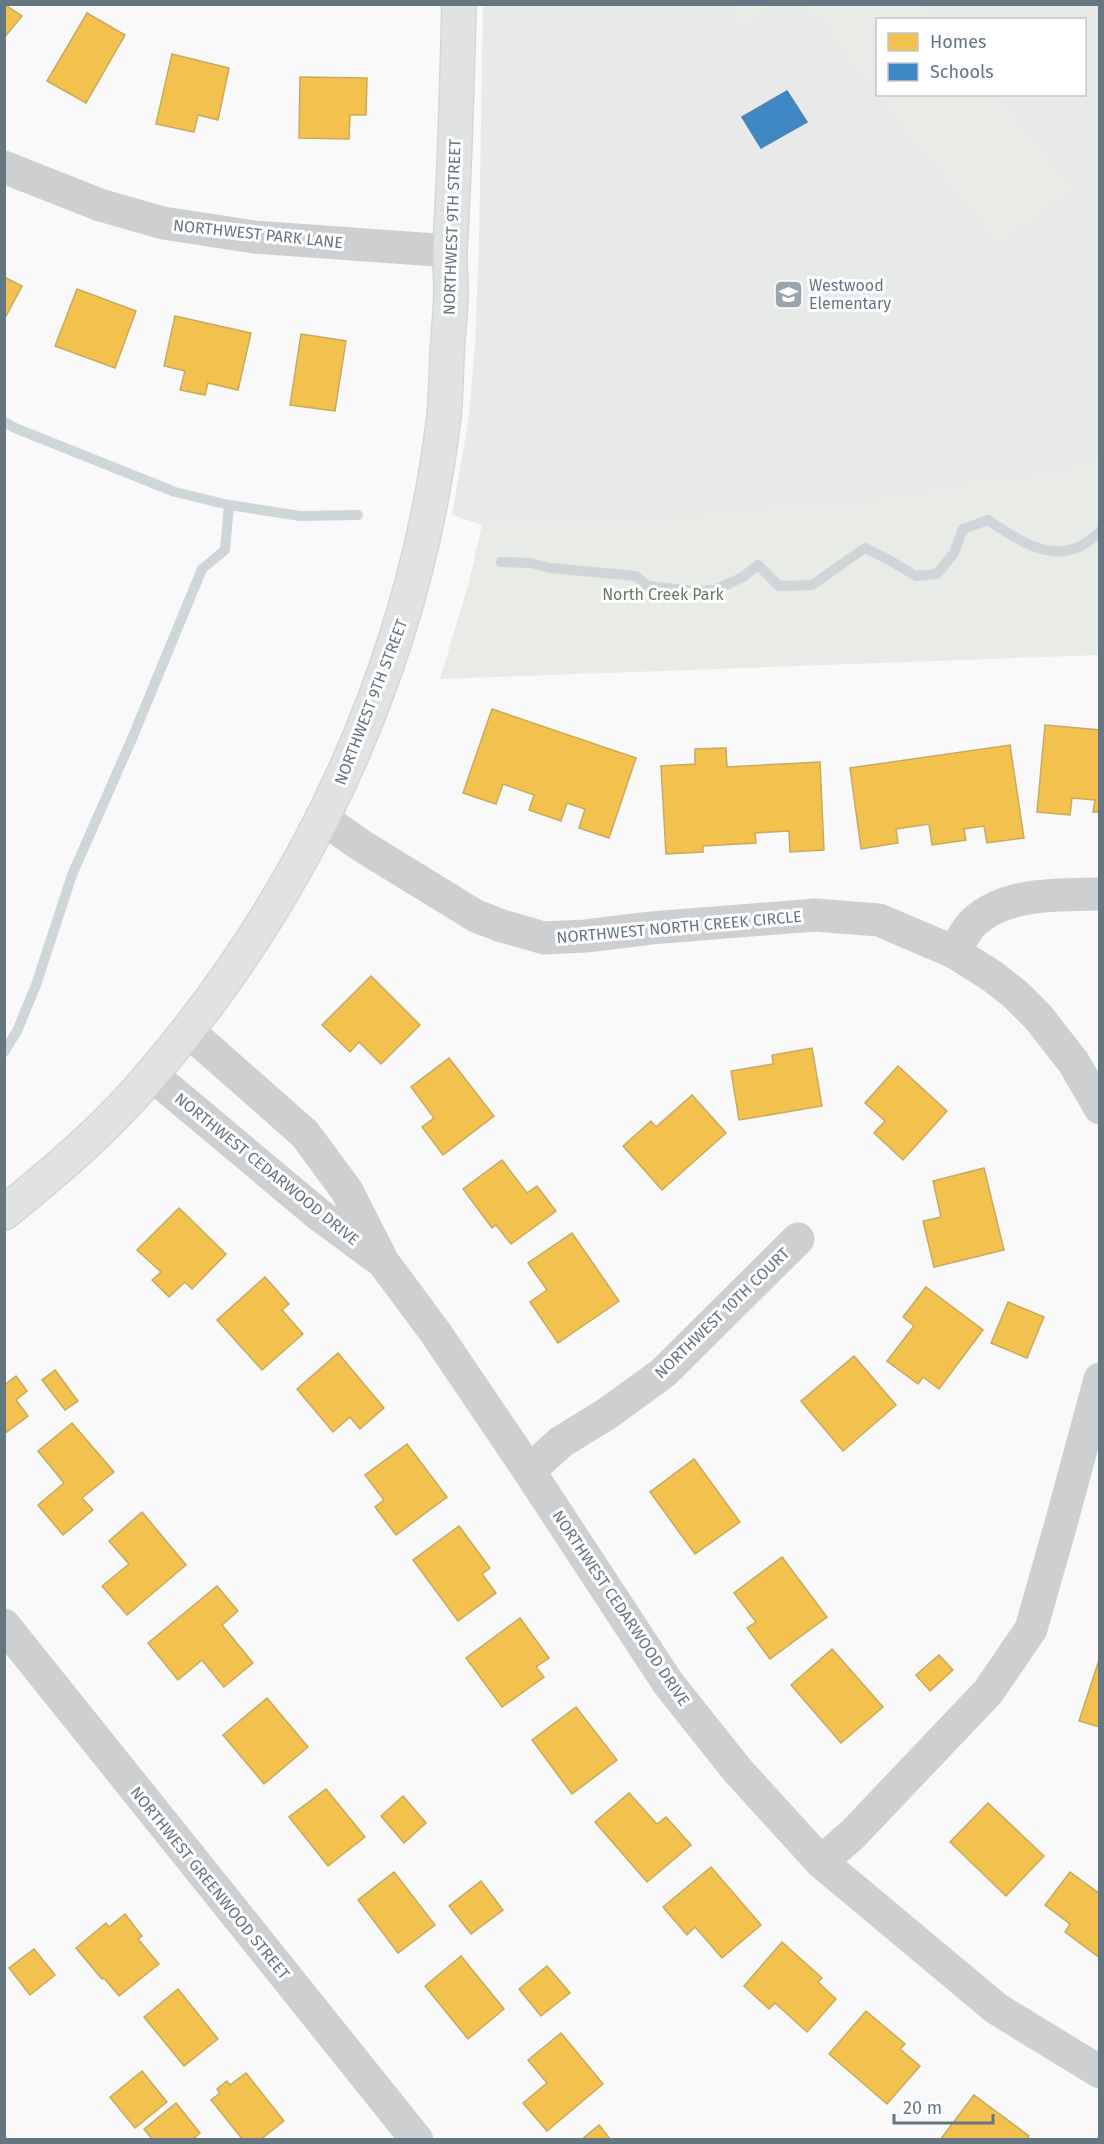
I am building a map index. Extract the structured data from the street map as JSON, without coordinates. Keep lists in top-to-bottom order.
{
  "streets": {
    "street": [
      "NORTHWEST 9TH STREET",
      "NORTHWEST PARK LANE",
      "NORTHWEST NORTH CREEK CIRCLE",
      "NORTHWEST CEDARWOOD DRIVE",
      "NORTHWEST 10TH COURT",
      "NORTHWEST GREENWOOD STREET"
    ]
  },
  "crossings": [
    ["NORTHWEST 9TH STREET", "NORTHWEST PARK LANE"],
    ["NORTHWEST 9TH STREET", "NORTHWEST NORTH CREEK CIRCLE"],
    ["NORTHWEST 9TH STREET", "NORTHWEST CEDARWOOD DRIVE"],
    ["NORTHWEST CEDARWOOD DRIVE", "NORTHWEST 10TH COURT"]
  ],
  "parks": ["North Creek Park"],
  "places": {
    "school or university": ["Westwood Elementary"]
  },
  "legend": ["Homes", "Schools"],
  "scale_bar": "20 m"
}
